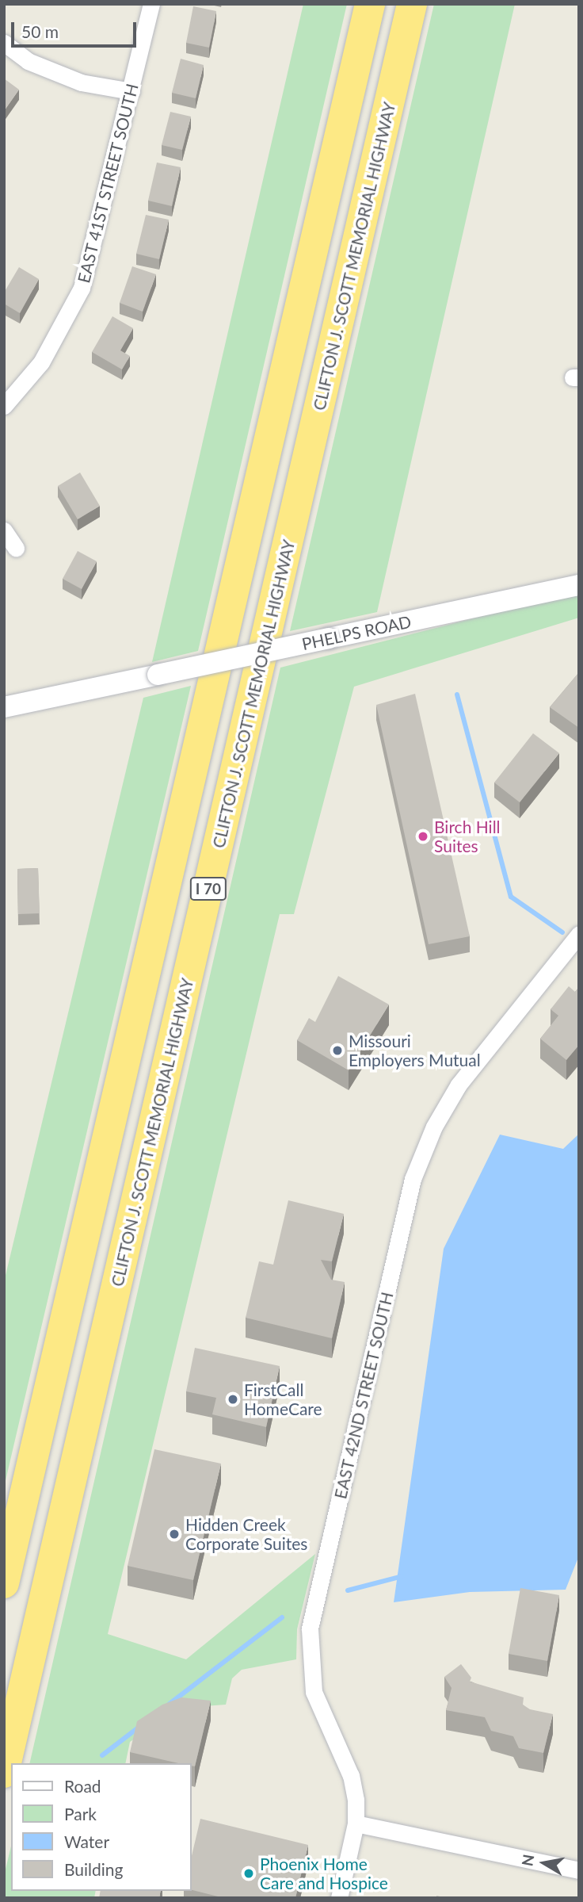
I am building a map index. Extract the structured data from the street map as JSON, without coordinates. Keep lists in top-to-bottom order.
{
  "streets": {
    "highway": ["CLIFTON J. SCOTT MEMORIAL HIGHWAY", "I 70"],
    "street": ["EAST 41ST STREET SOUTH", "PHELPS ROAD", "EAST 42ND STREET SOUTH"]
  },
  "places": [
    "Birch Hill Suites",
    "Missouri Employers Mutual",
    "FirstCall HomeCare",
    "Hidden Creek Corporate Suites",
    "Phoenix Home Care and Hospice"
  ],
  "legend": [
    "Road",
    "Park",
    "Water",
    "Building"
  ],
  "scale_bar": "50 m",
  "north": "left"
}
